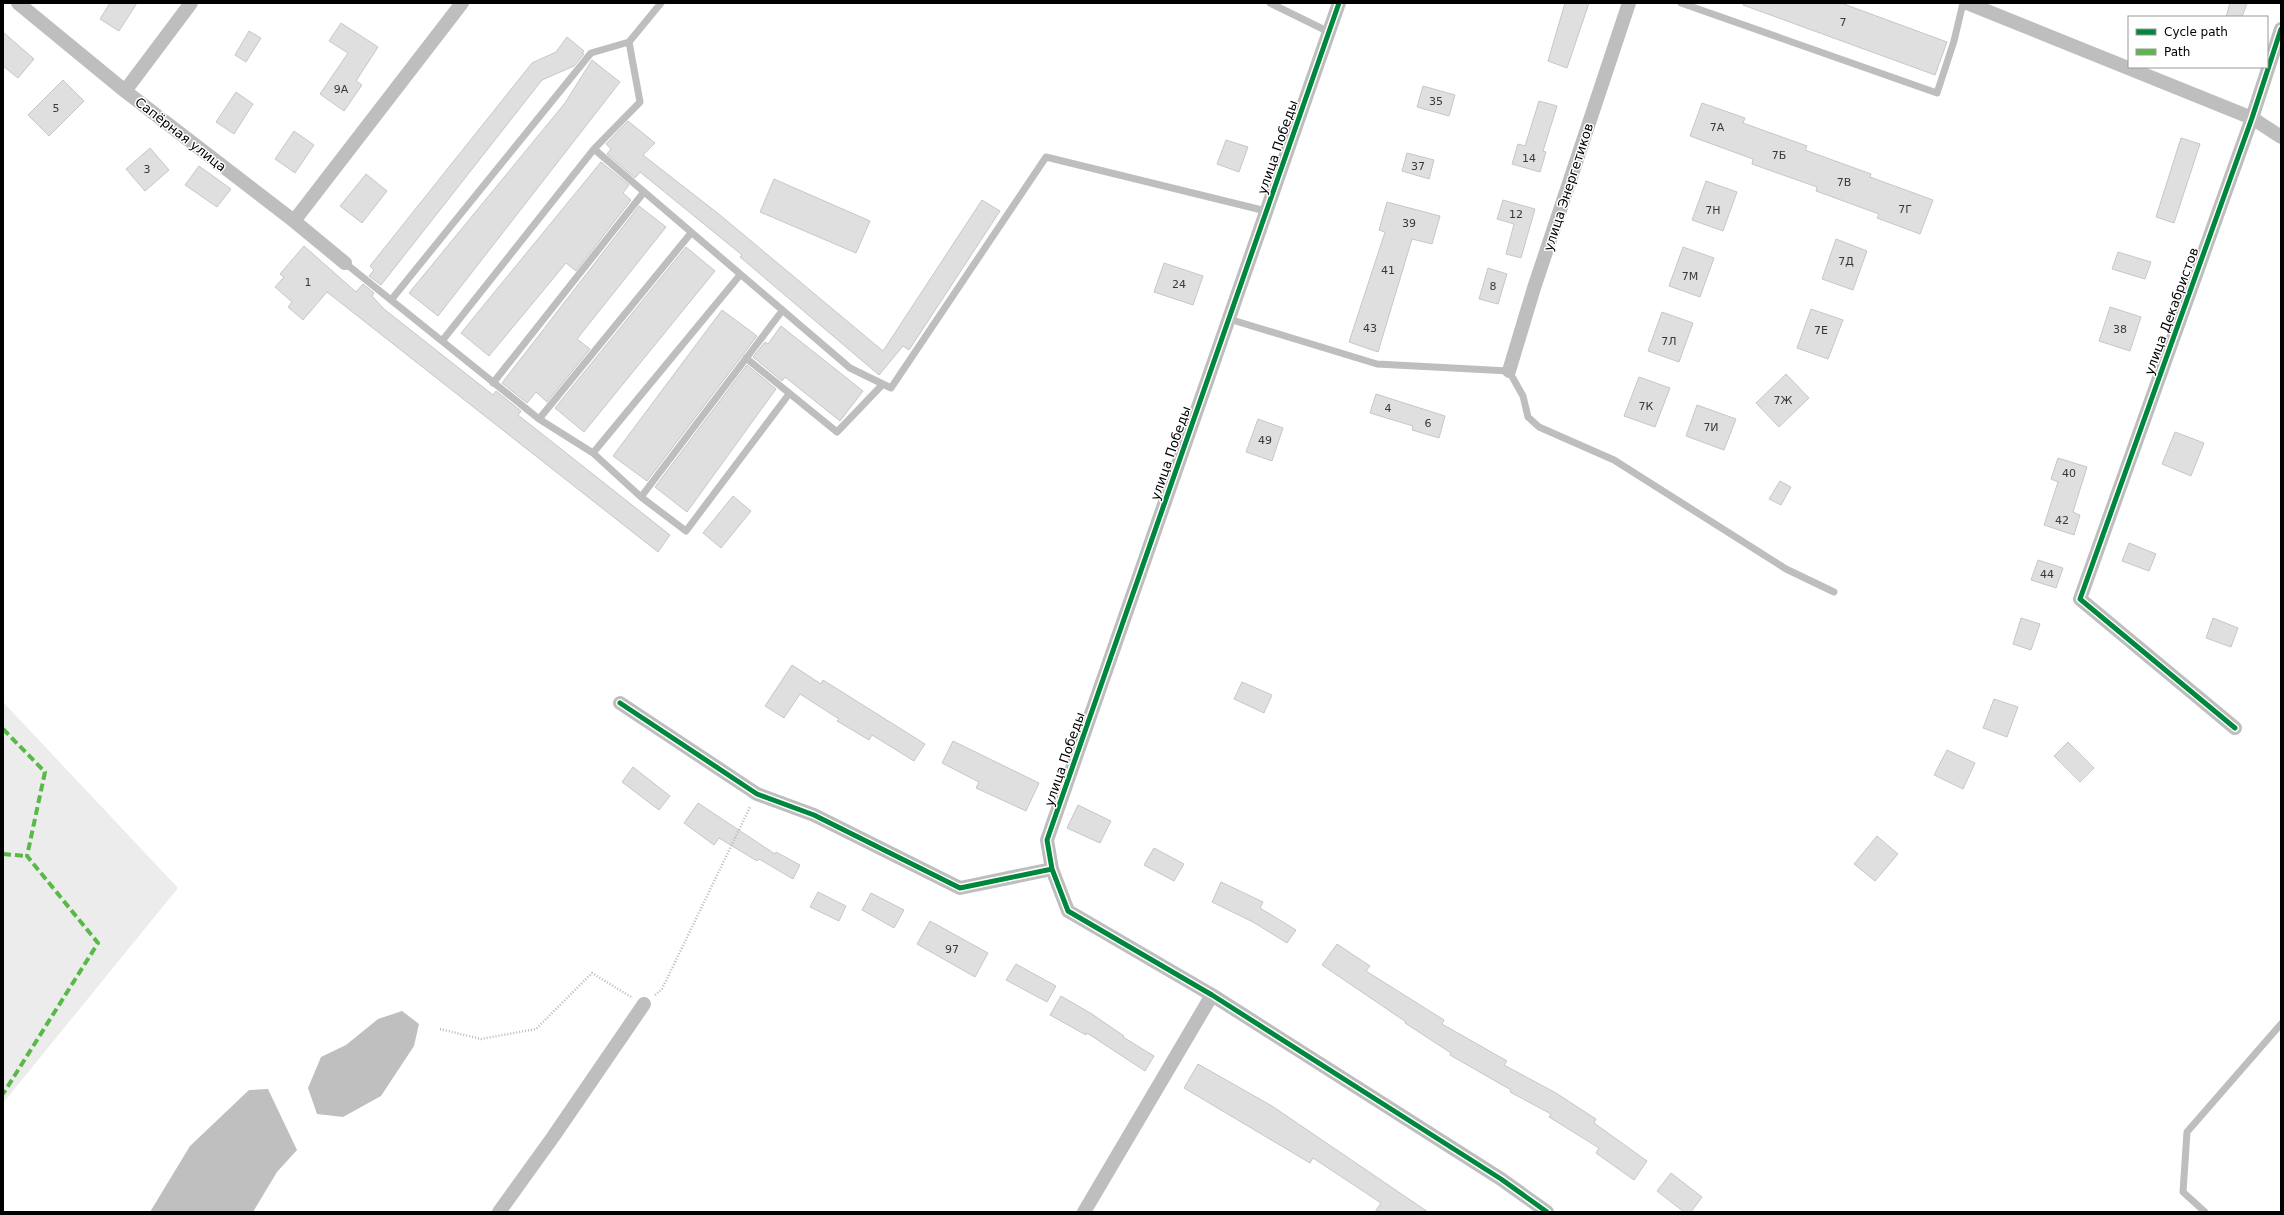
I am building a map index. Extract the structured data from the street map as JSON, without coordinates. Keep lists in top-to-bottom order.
{
  "streets": {
    "street": [
      "Сапёрная улица",
      "улица Победы",
      "улица Энергетиков",
      "улица Декабристов"
    ]
  },
  "house_numbers": [
    "7",
    "9А",
    "35",
    "5",
    "7А",
    "7Б",
    "14",
    "37",
    "3",
    "7В",
    "7Г",
    "7Н",
    "12",
    "39",
    "7Д",
    "41",
    "7М",
    "1",
    "24",
    "8",
    "43",
    "38",
    "7Е",
    "7Л",
    "7Ж",
    "7К",
    "4",
    "6",
    "7И",
    "49",
    "40",
    "42",
    "44",
    "97"
  ],
  "legend": ["Cycle path", "Path"]
}
